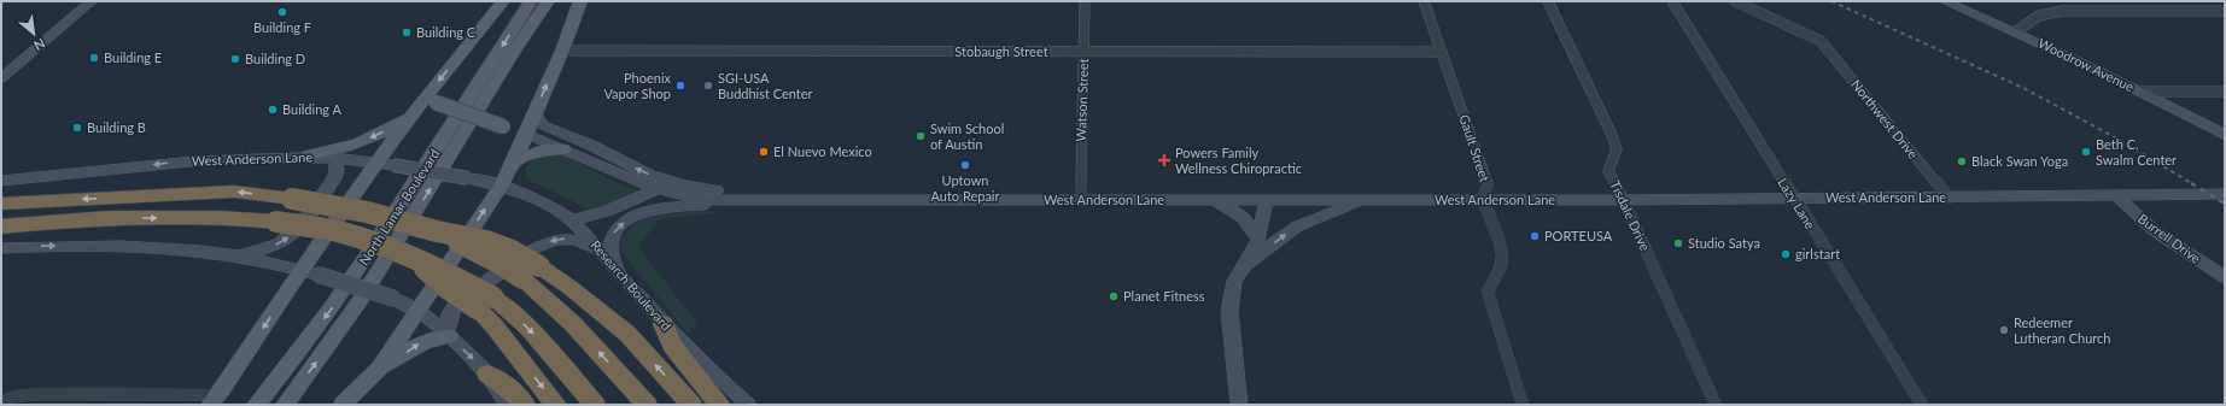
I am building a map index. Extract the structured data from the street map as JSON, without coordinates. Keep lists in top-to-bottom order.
{
  "streets": {
    "main road": [
      "Woodrow Avenue",
      "West Anderson Lane",
      "North Lamar Boulevard",
      "Burrell Drive",
      "Research Boulevard"
    ],
    "street": [
      "Stobaugh Street",
      "Watson Street",
      "Northwest Drive",
      "Gault Street",
      "Lazy Lane",
      "Tisdale Drive"
    ]
  },
  "crossings": [
    ["Stobaugh Street", "Watson Street"],
    ["Stobaugh Street", "Gault Street"],
    ["Watson Street", "West Anderson Lane"],
    ["Northwest Drive", "West Anderson Lane"],
    ["Gault Street", "West Anderson Lane"],
    ["West Anderson Lane", "Lazy Lane"],
    ["West Anderson Lane", "Tisdale Drive"],
    ["West Anderson Lane", "Burrell Drive"],
    ["West Anderson Lane", "Research Boulevard"]
  ],
  "places": {
    "other": [
      "Building F",
      "Building C",
      "Building E",
      "Building D",
      "Phoenix Vapor Shop",
      "SGI-USA Buddhist Center",
      "Building A",
      "Building B",
      "Swim School of Austin",
      "El Nuevo Mexico",
      "Beth C. Swalm Center",
      "Black Swan Yoga",
      "Uptown Auto Repair",
      "PORTEUSA",
      "Studio Satya",
      "girlstart",
      "Planet Fitness",
      "Redeemer Lutheran Church"
    ],
    "health": ["Powers Family Wellness Chiropractic"]
  },
  "north": "bottom right"
}
